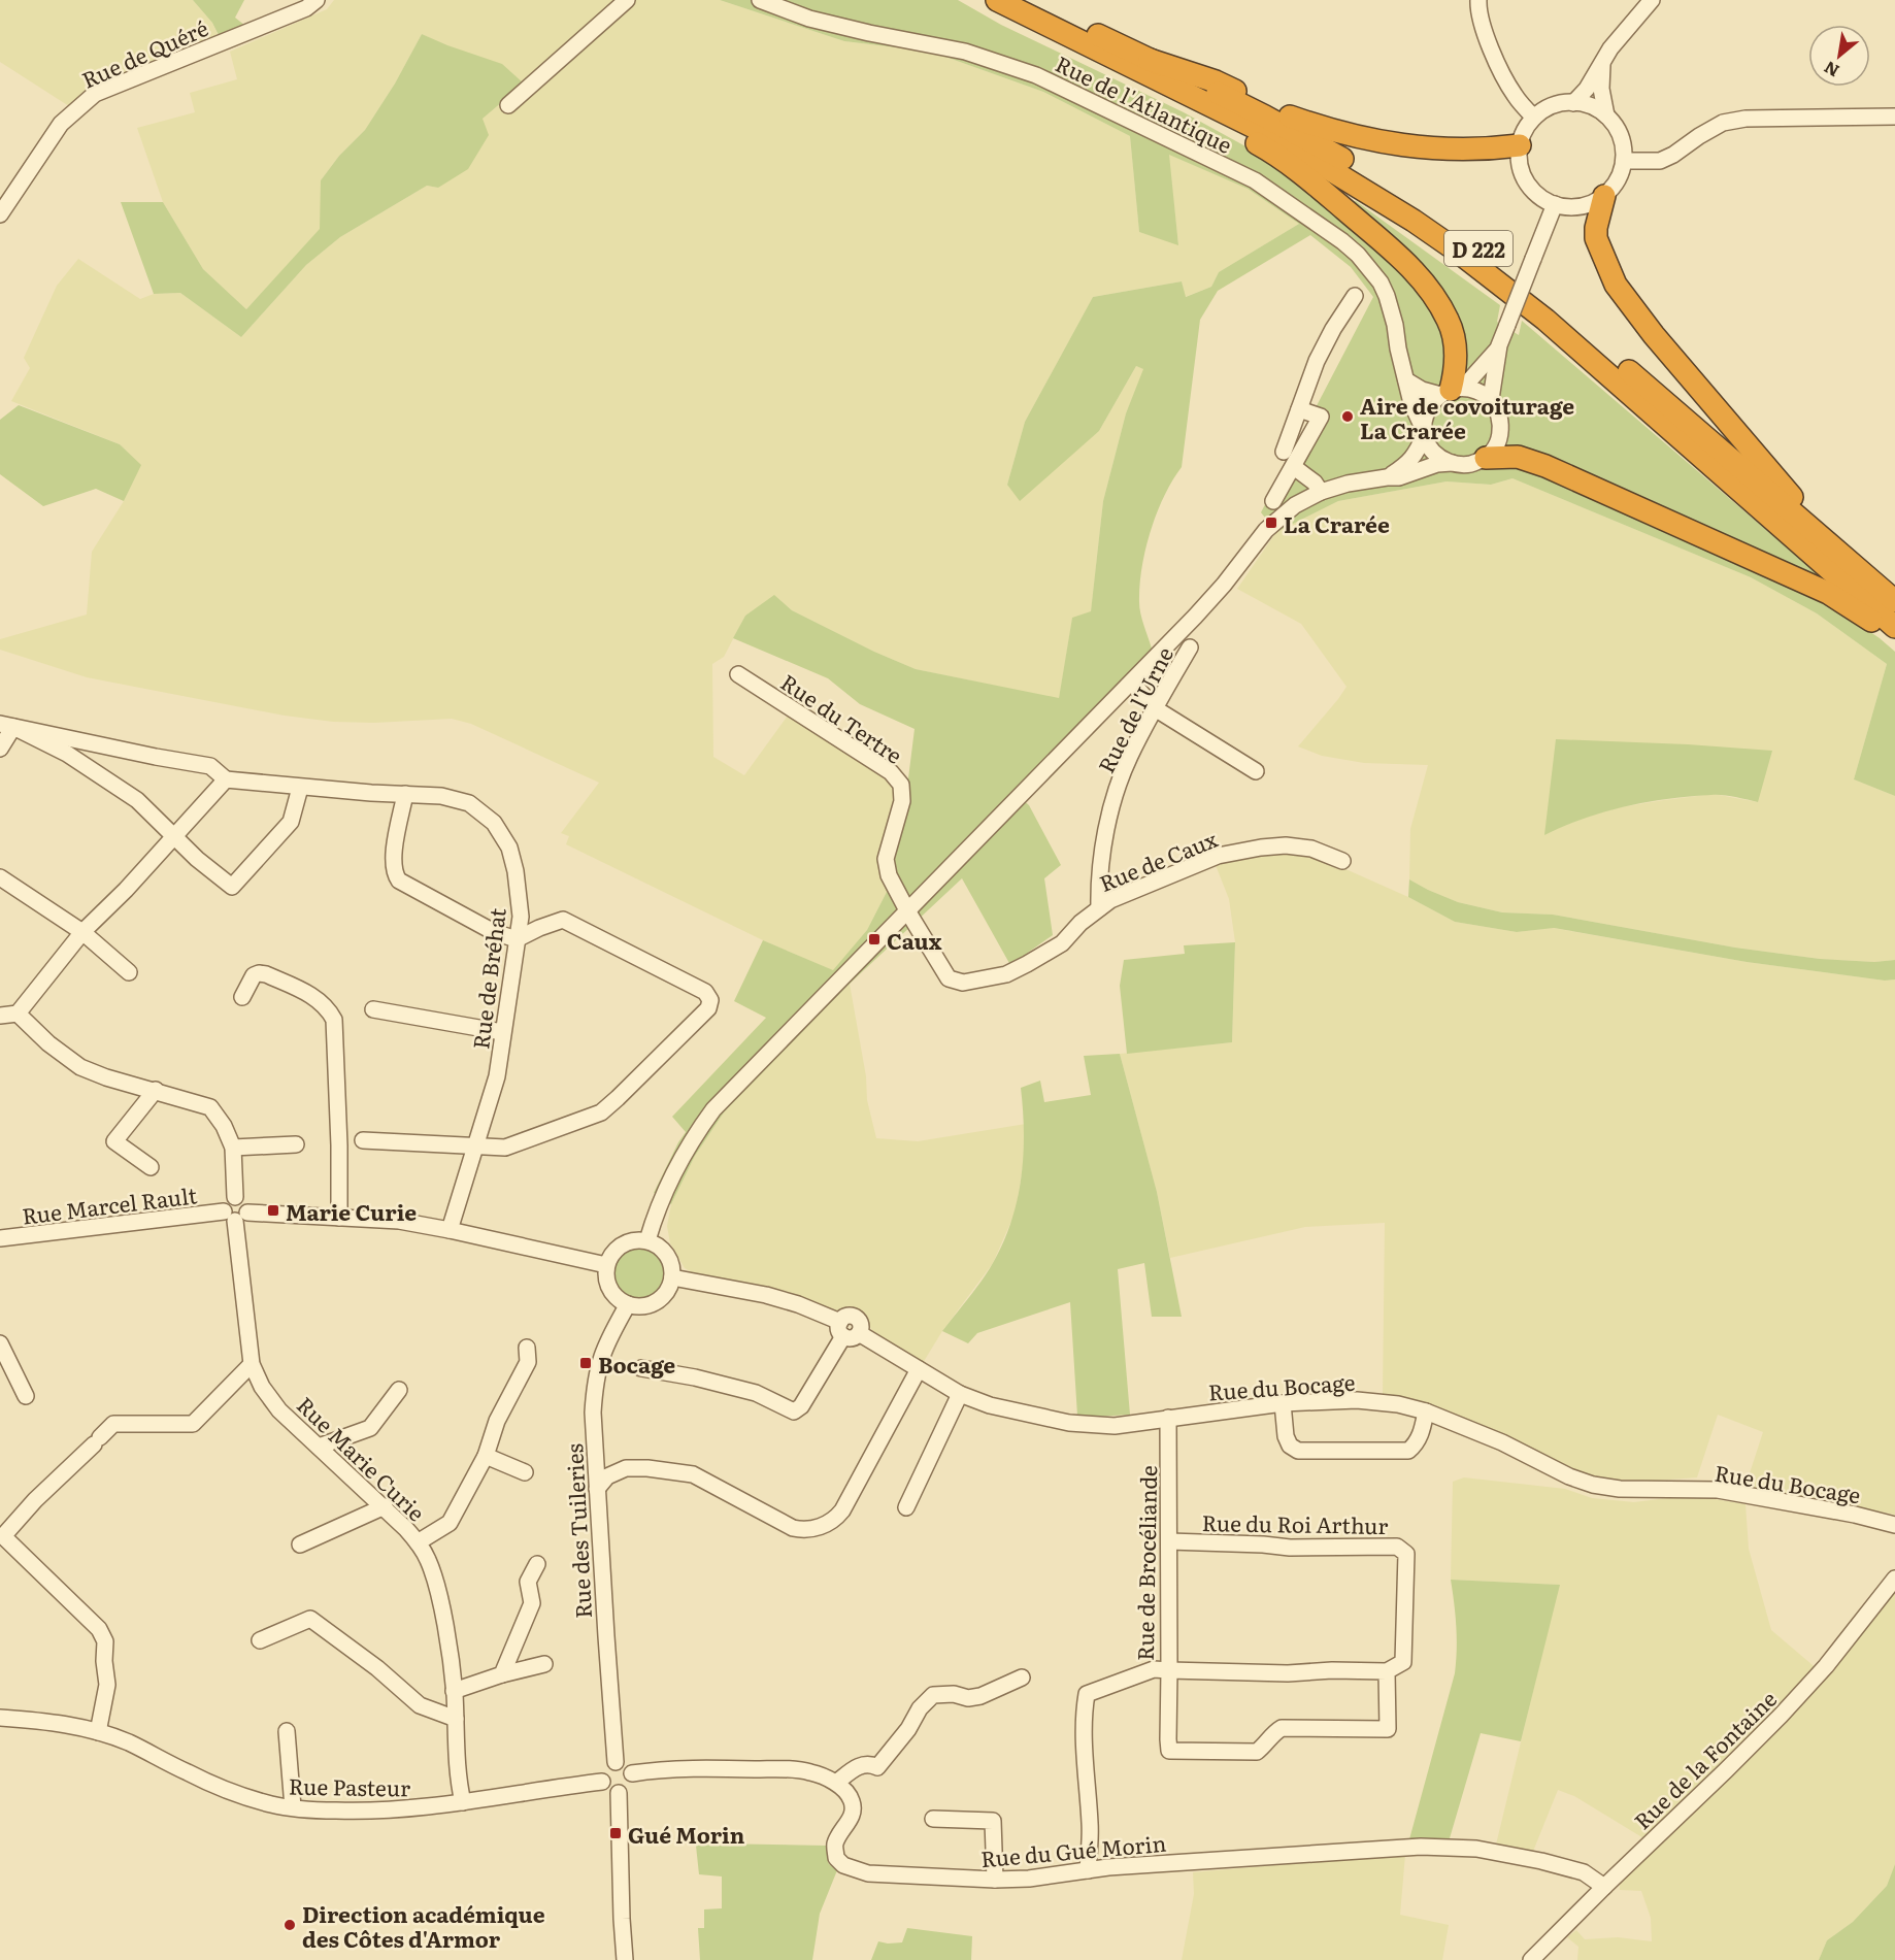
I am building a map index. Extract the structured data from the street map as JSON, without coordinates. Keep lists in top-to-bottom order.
{
  "streets": {
    "highway": ["D 222"],
    "street": [
      "Rue de Quéré",
      "Rue de l'Atlantique",
      "Rue de l'Urne",
      "Rue du Tertre",
      "Rue de Caux",
      "Rue de Bréhat",
      "Rue Marcel Rault",
      "Rue du Bocage",
      "Rue Marie Curie",
      "Rue du Roi Arthur",
      "Rue des Tuileries",
      "Rue de Brocéliande",
      "Rue de la Fontaine",
      "Rue Pasteur",
      "Rue du Gué Morin"
    ]
  },
  "crossings": [
    ["Rue de l'Urne", "Rue de Caux"],
    ["Rue de Bréhat", "Rue Marcel Rault"],
    ["Rue Marcel Rault", "Rue du Bocage"],
    ["Rue Marcel Rault", "Rue Marie Curie"],
    ["Rue Marcel Rault", "Rue des Tuileries"],
    ["Rue du Bocage", "Rue des Tuileries"],
    ["Rue du Bocage", "Rue de Brocéliande"],
    ["Rue Marie Curie", "Rue Pasteur"],
    ["Rue du Roi Arthur", "Rue de Brocéliande"],
    ["Rue des Tuileries", "Rue Pasteur"],
    ["Rue de Brocéliande", "Rue du Gué Morin"],
    ["Rue de la Fontaine", "Rue du Gué Morin"]
  ],
  "places": {
    "other": ["Aire de covoiturage La Crarée", "Direction académique des Côtes d'Armor"],
    "transit": [
      "La Crarée",
      "Caux",
      "Marie Curie",
      "Bocage",
      "Gué Morin"
    ]
  },
  "north": "bottom left"
}
